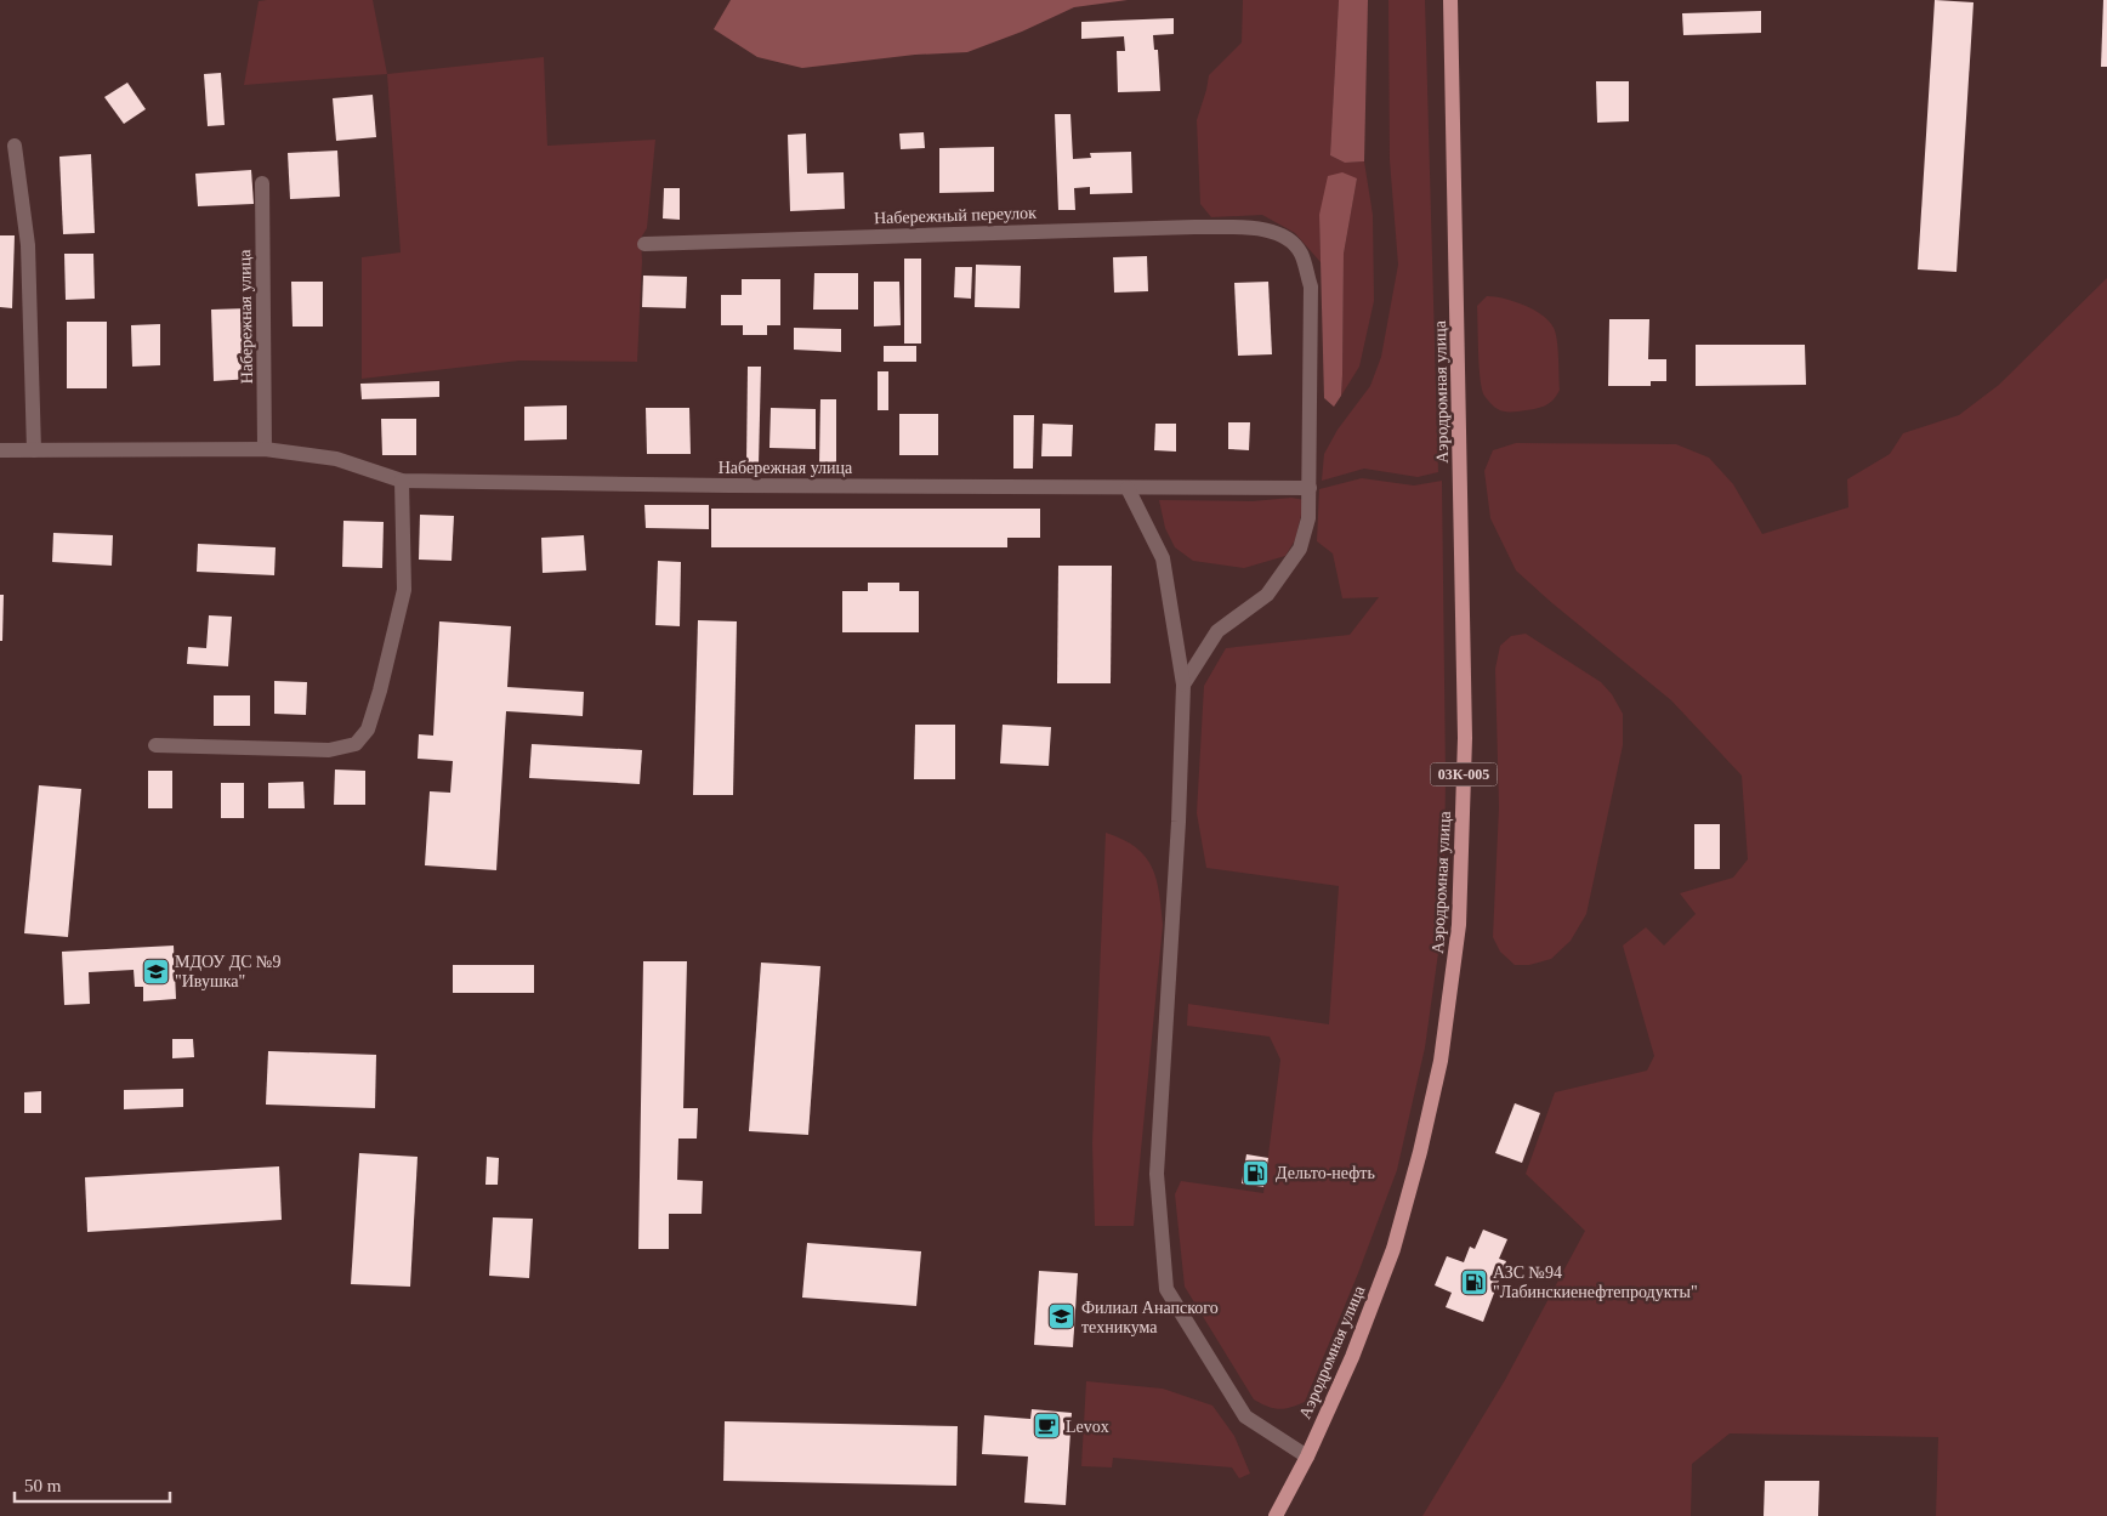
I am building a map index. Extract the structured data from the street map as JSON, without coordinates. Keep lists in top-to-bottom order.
{
  "streets": {
    "main road": ["Аэродромная улица", "03К-005"],
    "street": ["Набережный переулок", "Набережная улица"]
  },
  "crossings": [
    ["Набережный переулок", "Набережная улица"]
  ],
  "places": {
    "school or university": ["МДОУ ДС №9 \"Ивушка\"", "Филиал Анапского техникума"],
    "fuel station": ["Дельто-нефть", "АЗС №94 \"Лабинскиенефтепродукты\""],
    "cafe": ["Levox"]
  },
  "scale_bar": "50 m"
}
